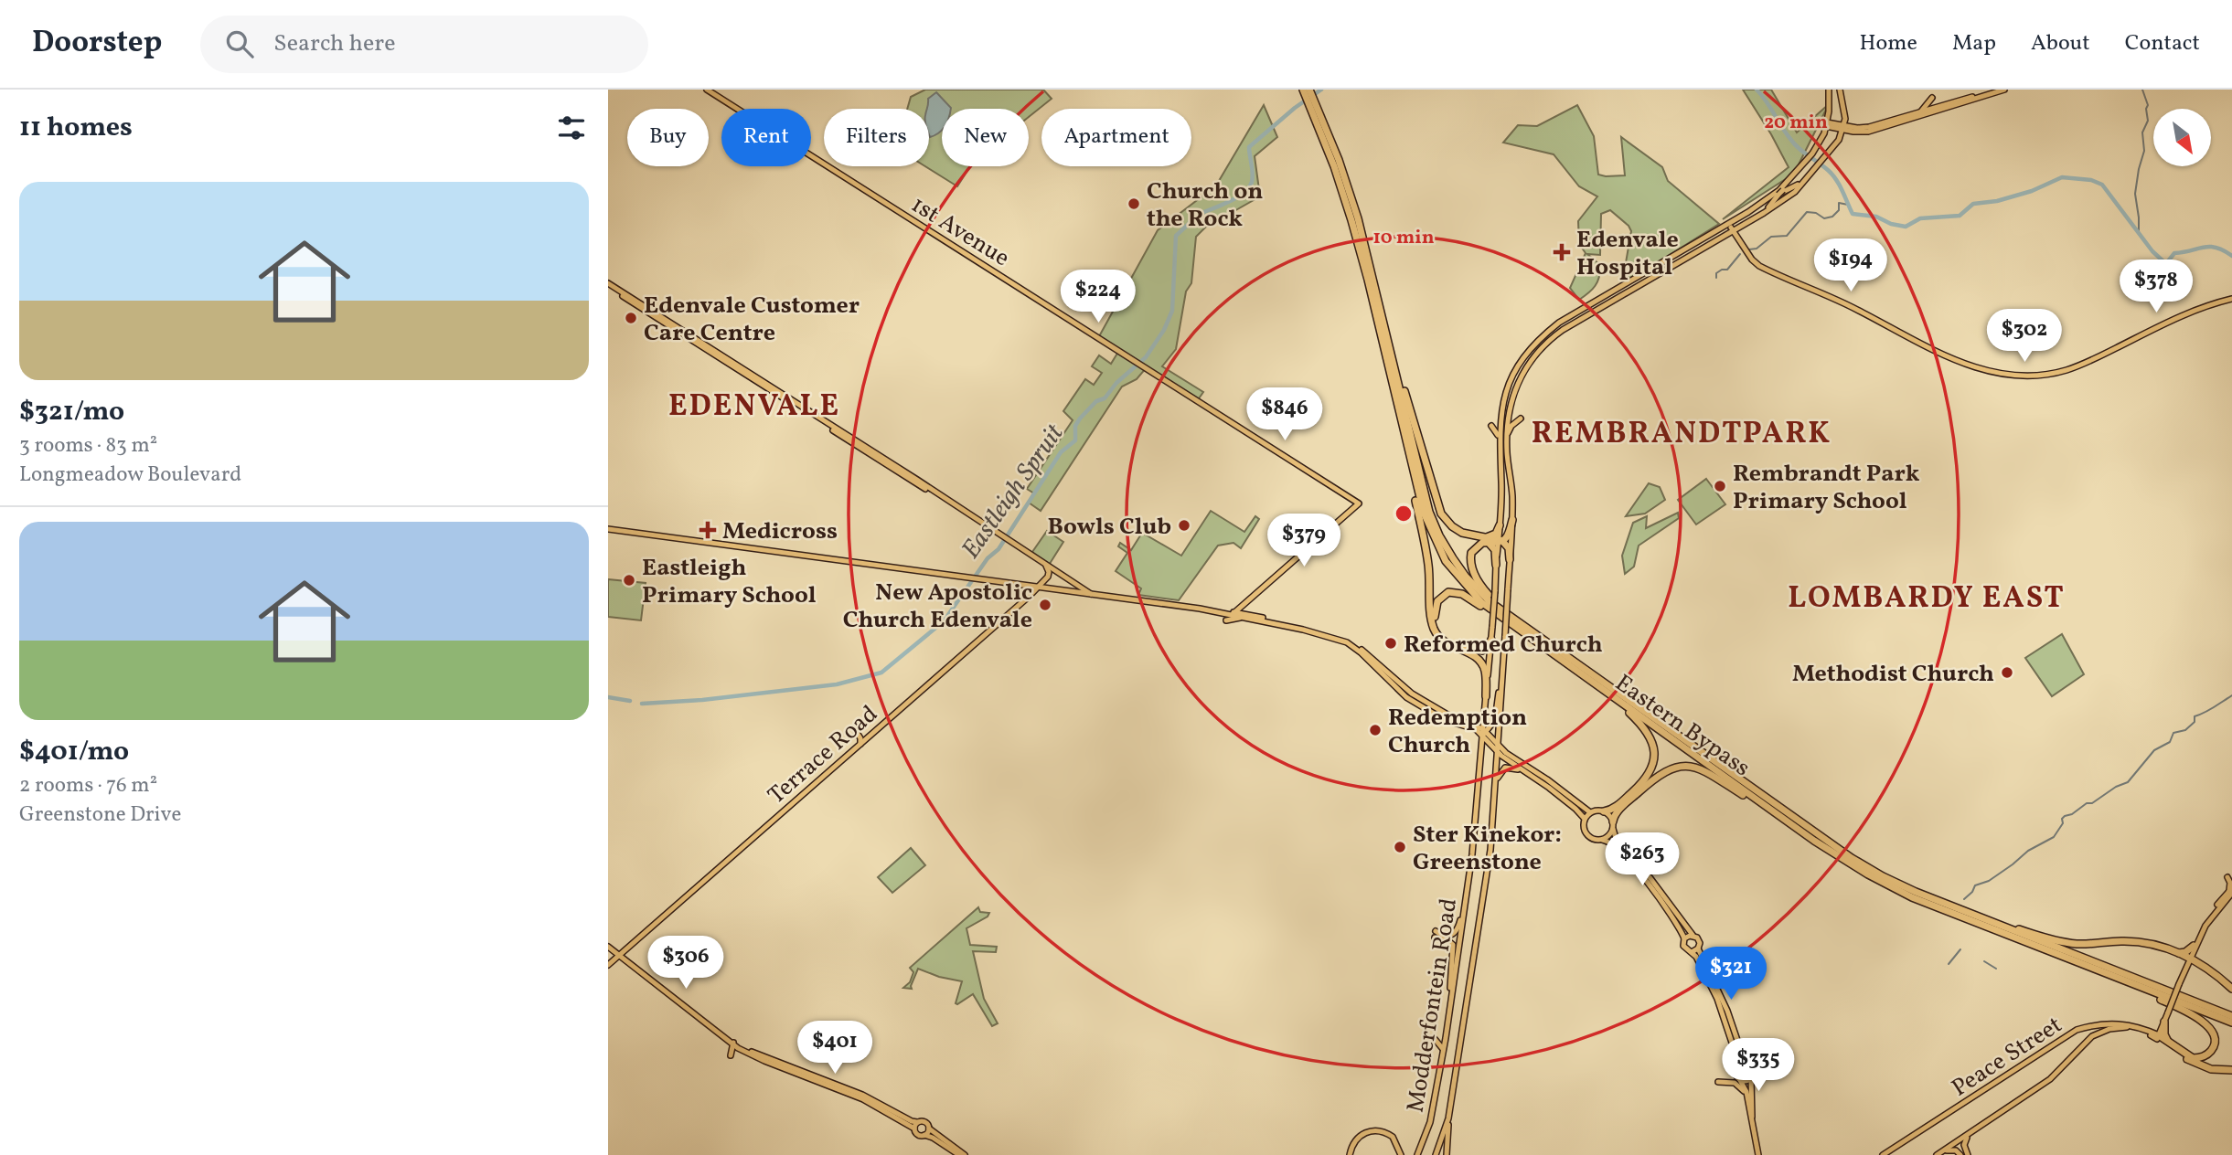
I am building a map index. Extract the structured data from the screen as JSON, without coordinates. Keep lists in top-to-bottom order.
{
  "streets": {
    "highway": ["Eastern Bypass"],
    "main road": [
      "1st Avenue",
      "Terrace Road",
      "Modderfontein Road",
      "Peace Street"
    ]
  },
  "districts": ["EDENVALE", "REMBRANDTPARK", "LOMBARDY EAST"],
  "water": ["Eastleigh Spruit"],
  "places": {
    "other": [
      "Church on the Rock",
      "Edenvale Customer Care Centre",
      "Rembrandt Park Primary School",
      "Bowls Club",
      "Eastleigh Primary School",
      "New Apostolic Church Edenvale",
      "Reformed Church",
      "Methodist Church",
      "Redemption Church",
      "Ster Kinekor: Greenstone"
    ],
    "health": ["Edenvale Hospital", "Medicross"]
  },
  "north": "bottom right",
  "page": {
    "header": "Doorstep",
    "search": "Search here",
    "nav": [
      "Home",
      "Map",
      "About",
      "Contact"
    ],
    "heading": "11 homes",
    "chip": [
      "Buy",
      "Rent",
      "Filters",
      "New",
      "Apartment"
    ],
    "list": [
      {
        "name": "$321/mo",
        "note": "3 rooms · 83 m² · Longmeadow Boulevard"
      },
      {
        "name": "$401/mo",
        "note": "2 rooms · 76 m² · Greenstone Drive"
      }
    ],
    "price": [
      "$194",
      "$378",
      "$224",
      "$302",
      "$846",
      "$379",
      "$263",
      "$306",
      "$321",
      "$401",
      "$335"
    ]
  },
  "rings": ["20 min", "10 min"]
}
